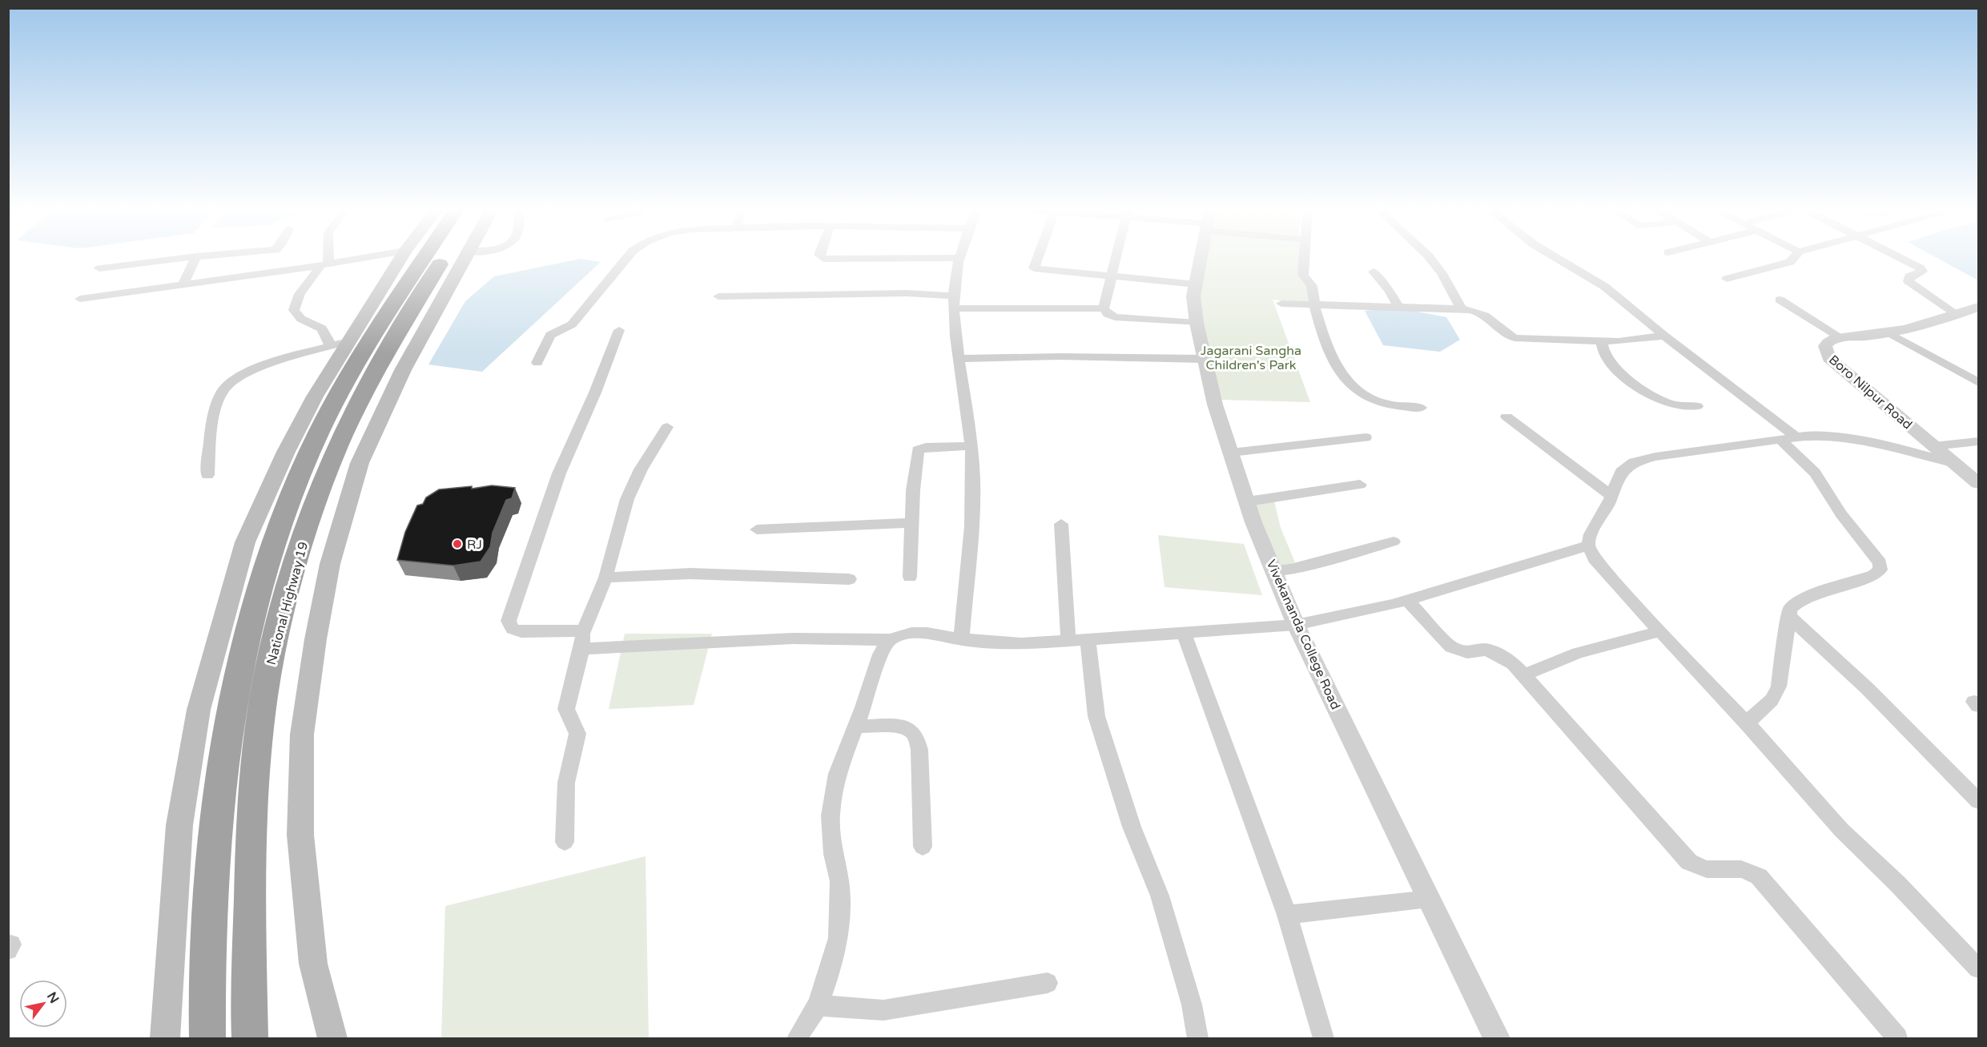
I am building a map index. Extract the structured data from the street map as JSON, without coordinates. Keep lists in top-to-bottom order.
{
  "streets": {
    "highway": ["National Highway 19"],
    "street": ["Boro Nilpur Road", "Vivekananda College Road"]
  },
  "parks": ["Jagarani Sangha Children's Park"],
  "places": ["RJ"],
  "north": "top right"
}
